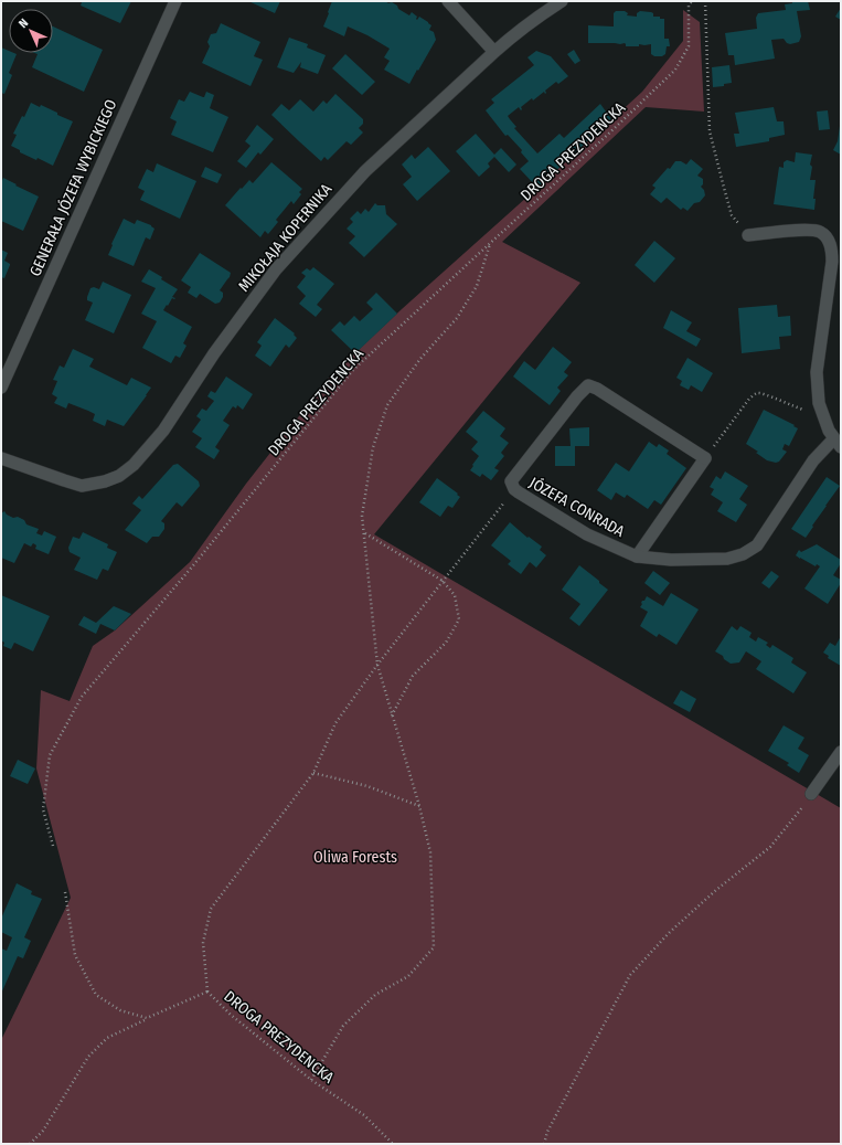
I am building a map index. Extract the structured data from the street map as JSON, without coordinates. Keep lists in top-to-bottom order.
{
  "streets": {
    "street": ["GENERAŁA JÓZEFA WYBICKIEGO", "MIKOŁAJA KOPERNIKA", "JÓZEFA CONRADA"],
    "path": ["DROGA PREZYDENCKA"]
  },
  "parks": ["Oliwa Forests"],
  "north": "top left"
}
